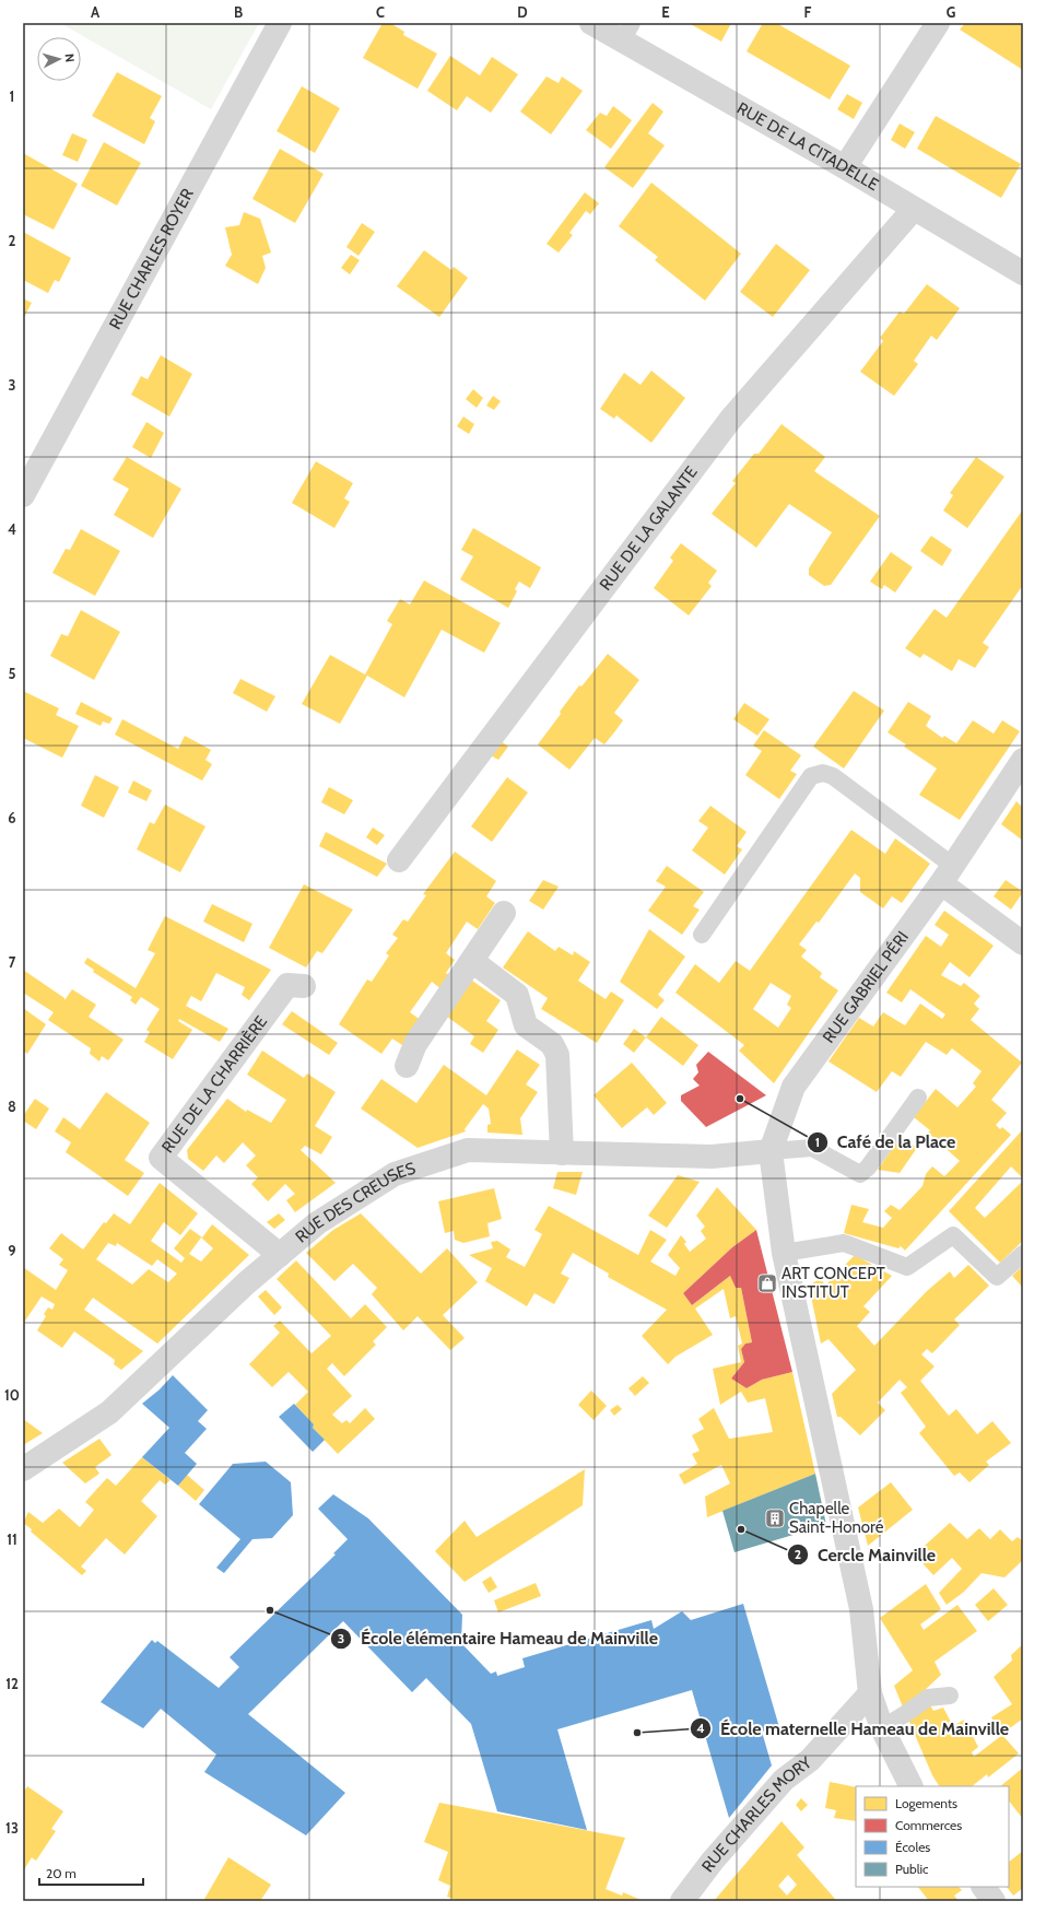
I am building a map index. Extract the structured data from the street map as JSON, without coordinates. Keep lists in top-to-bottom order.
{
  "streets": {
    "street": [
      "RUE DE LA CITADELLE",
      "RUE CHARLES ROYER",
      "RUE DE LA GALANTE",
      "RUE GABRIEL PÉRI",
      "RUE DE LA CHARRIÈRE",
      "RUE DES CREUSES",
      "RUE CHARLES MORY"
    ]
  },
  "crossings": [
    ["RUE DE LA CITADELLE", "RUE DE LA GALANTE"],
    ["RUE GABRIEL PÉRI", "RUE DES CREUSES"],
    ["RUE GABRIEL PÉRI", "RUE CHARLES MORY"],
    ["RUE DE LA CHARRIÈRE", "RUE DES CREUSES"]
  ],
  "places": {
    "other": [
      "Café de la Place",
      "Cercle Mainville",
      "École élémentaire Hameau de Mainville",
      "École maternelle Hameau de Mainville"
    ],
    "shop": ["ART CONCEPT INSTITUT"],
    "building": ["Chapelle Saint-Honoré"]
  },
  "legend": [
    "Logements",
    "Commerces",
    "Écoles",
    "Public"
  ],
  "scale_bar": "20 m",
  "north": "right",
  "grid": {
    "columns": [
      "A",
      "B",
      "C",
      "D",
      "E",
      "F",
      "G"
    ],
    "rows": [
      "1",
      "2",
      "3",
      "4",
      "5",
      "6",
      "7",
      "8",
      "9",
      "10",
      "11",
      "12",
      "13"
    ]
  }
}
